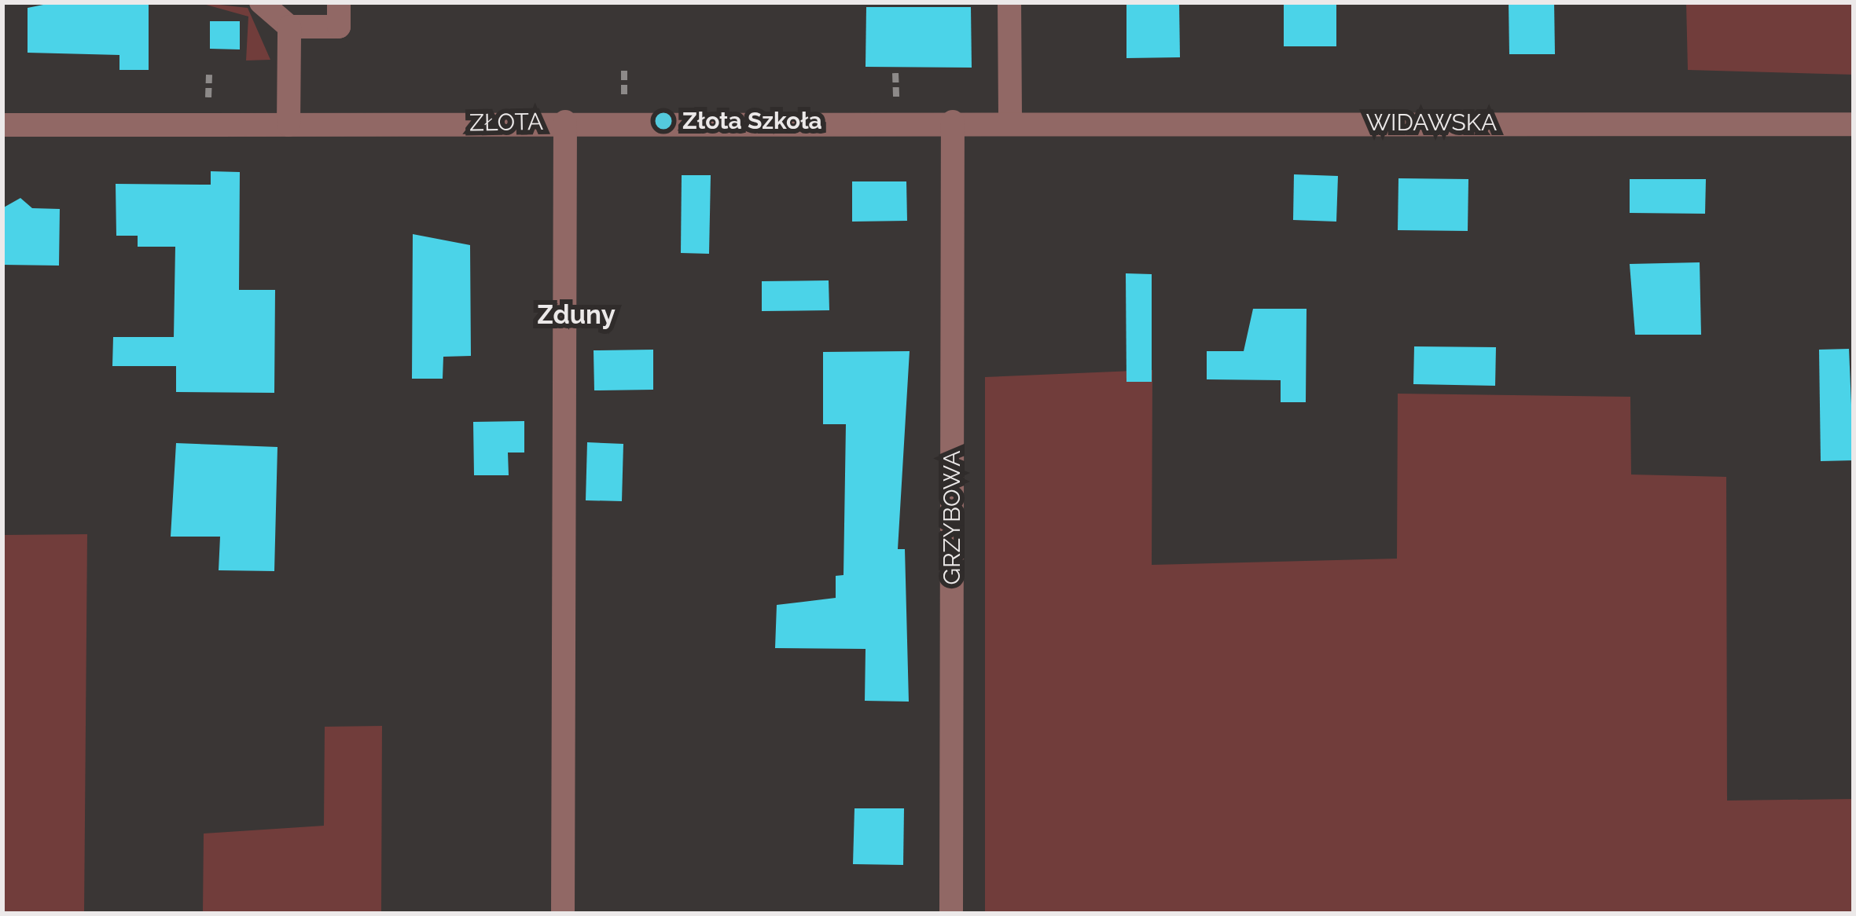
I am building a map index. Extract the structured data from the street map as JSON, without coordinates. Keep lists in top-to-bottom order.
{
  "streets": {
    "street": ["ZŁOTA", "WIDAWSKA", "GRZYBOWA"]
  },
  "crossings": [
    ["ZŁOTA", "WIDAWSKA"],
    ["ZŁOTA", "GRZYBOWA"]
  ],
  "districts": ["Zduny"],
  "places": ["Złota Szkoła"]
}
